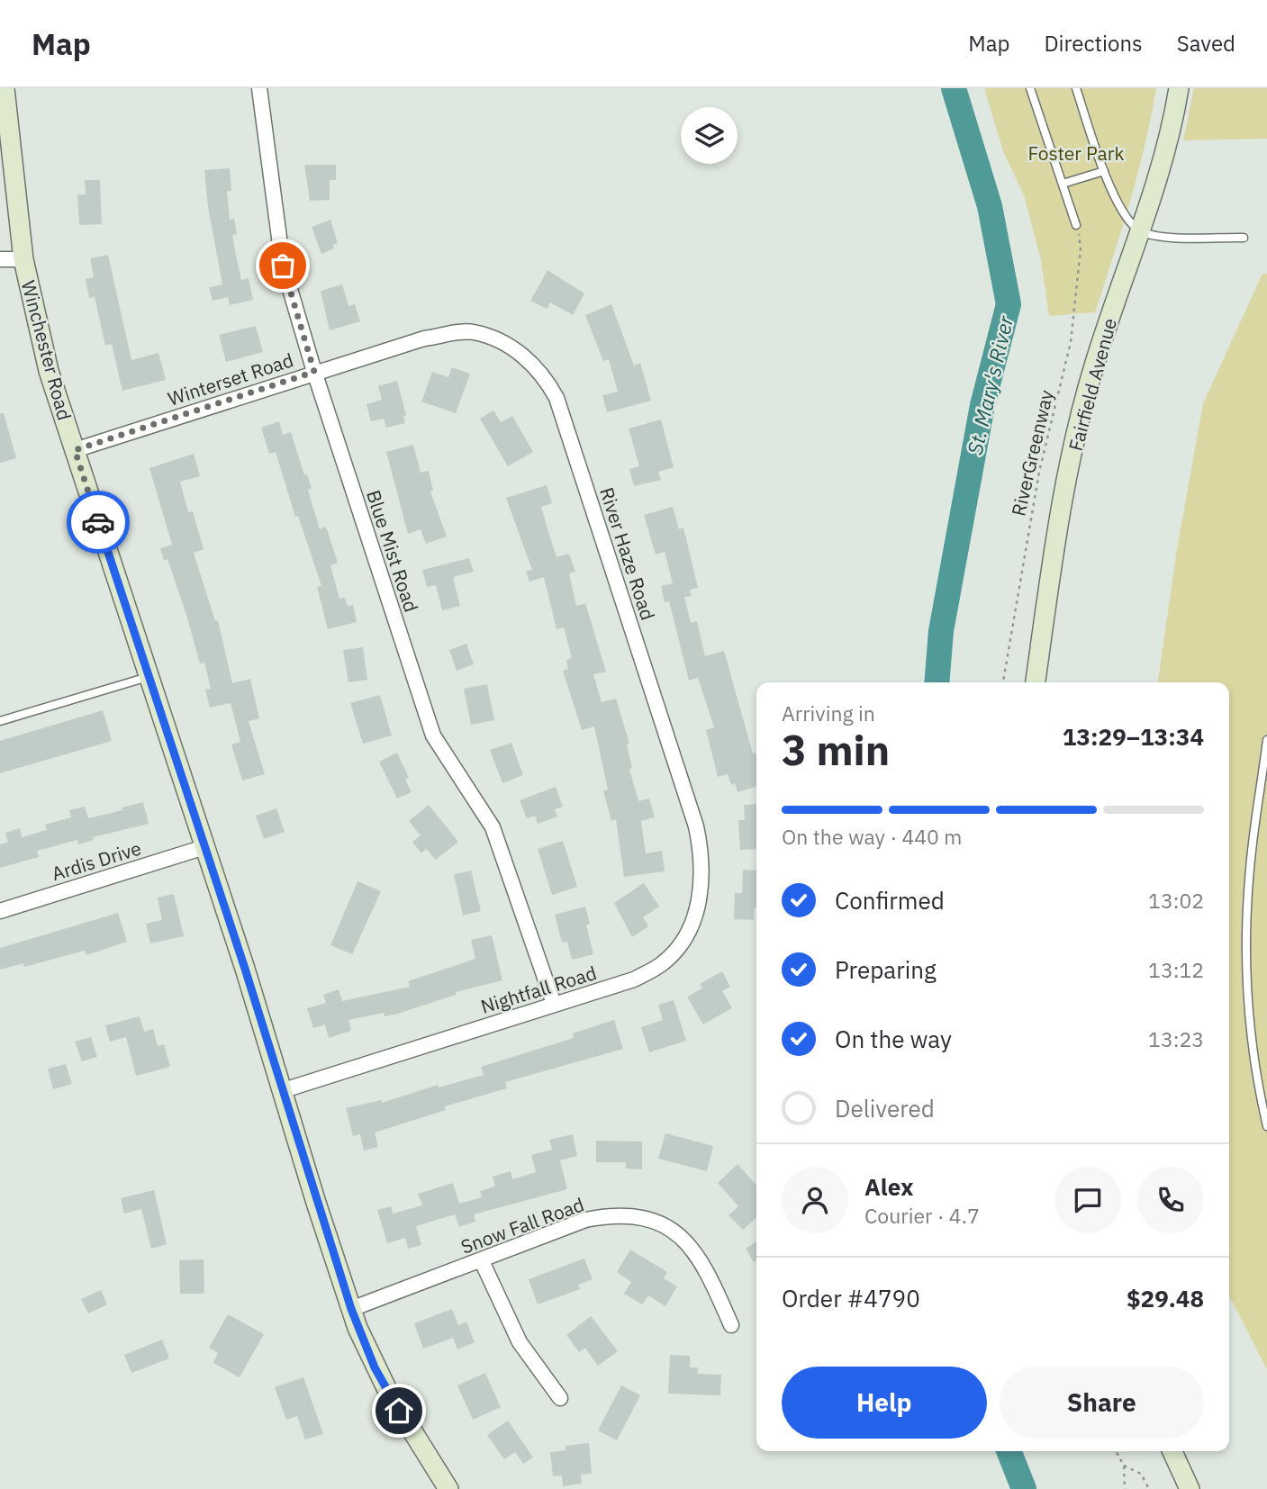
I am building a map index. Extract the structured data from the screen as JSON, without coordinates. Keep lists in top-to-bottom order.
{
  "streets": {
    "street": [
      "Winchester Road",
      "Winterset Road",
      "Fairfield Avenue",
      "Blue Mist Road",
      "River Haze Road",
      "Ardis Drive",
      "Nightfall Road",
      "Snow Fall Road"
    ],
    "path": ["RiverGreenway"]
  },
  "crossings": [
    ["Winchester Road", "Winterset Road"],
    ["Winchester Road", "Ardis Drive"],
    ["Winchester Road", "Nightfall Road"],
    ["Winchester Road", "Snow Fall Road"],
    ["Winterset Road", "Blue Mist Road"],
    ["Winterset Road", "River Haze Road"],
    ["Blue Mist Road", "Nightfall Road"],
    ["River Haze Road", "Nightfall Road"]
  ],
  "water": ["St. Mary's River"],
  "parks": ["Foster Park"],
  "page": {
    "header": "Map",
    "nav": ["Map", "Directions", "Saved"],
    "heading": ["3 min", "Arriving in", "13:29–13:34"],
    "panel": [
      "Alex",
      "Courier · 4.7",
      "Order #4790",
      "$29.48"
    ],
    "bar": "On the way · 440 m",
    "list": [
      ["Confirmed", "13:02"],
      ["Preparing", "13:12"],
      ["On the way", "13:23"],
      "Delivered"
    ],
    "buttons": ["Help", "Share"]
  }
}
